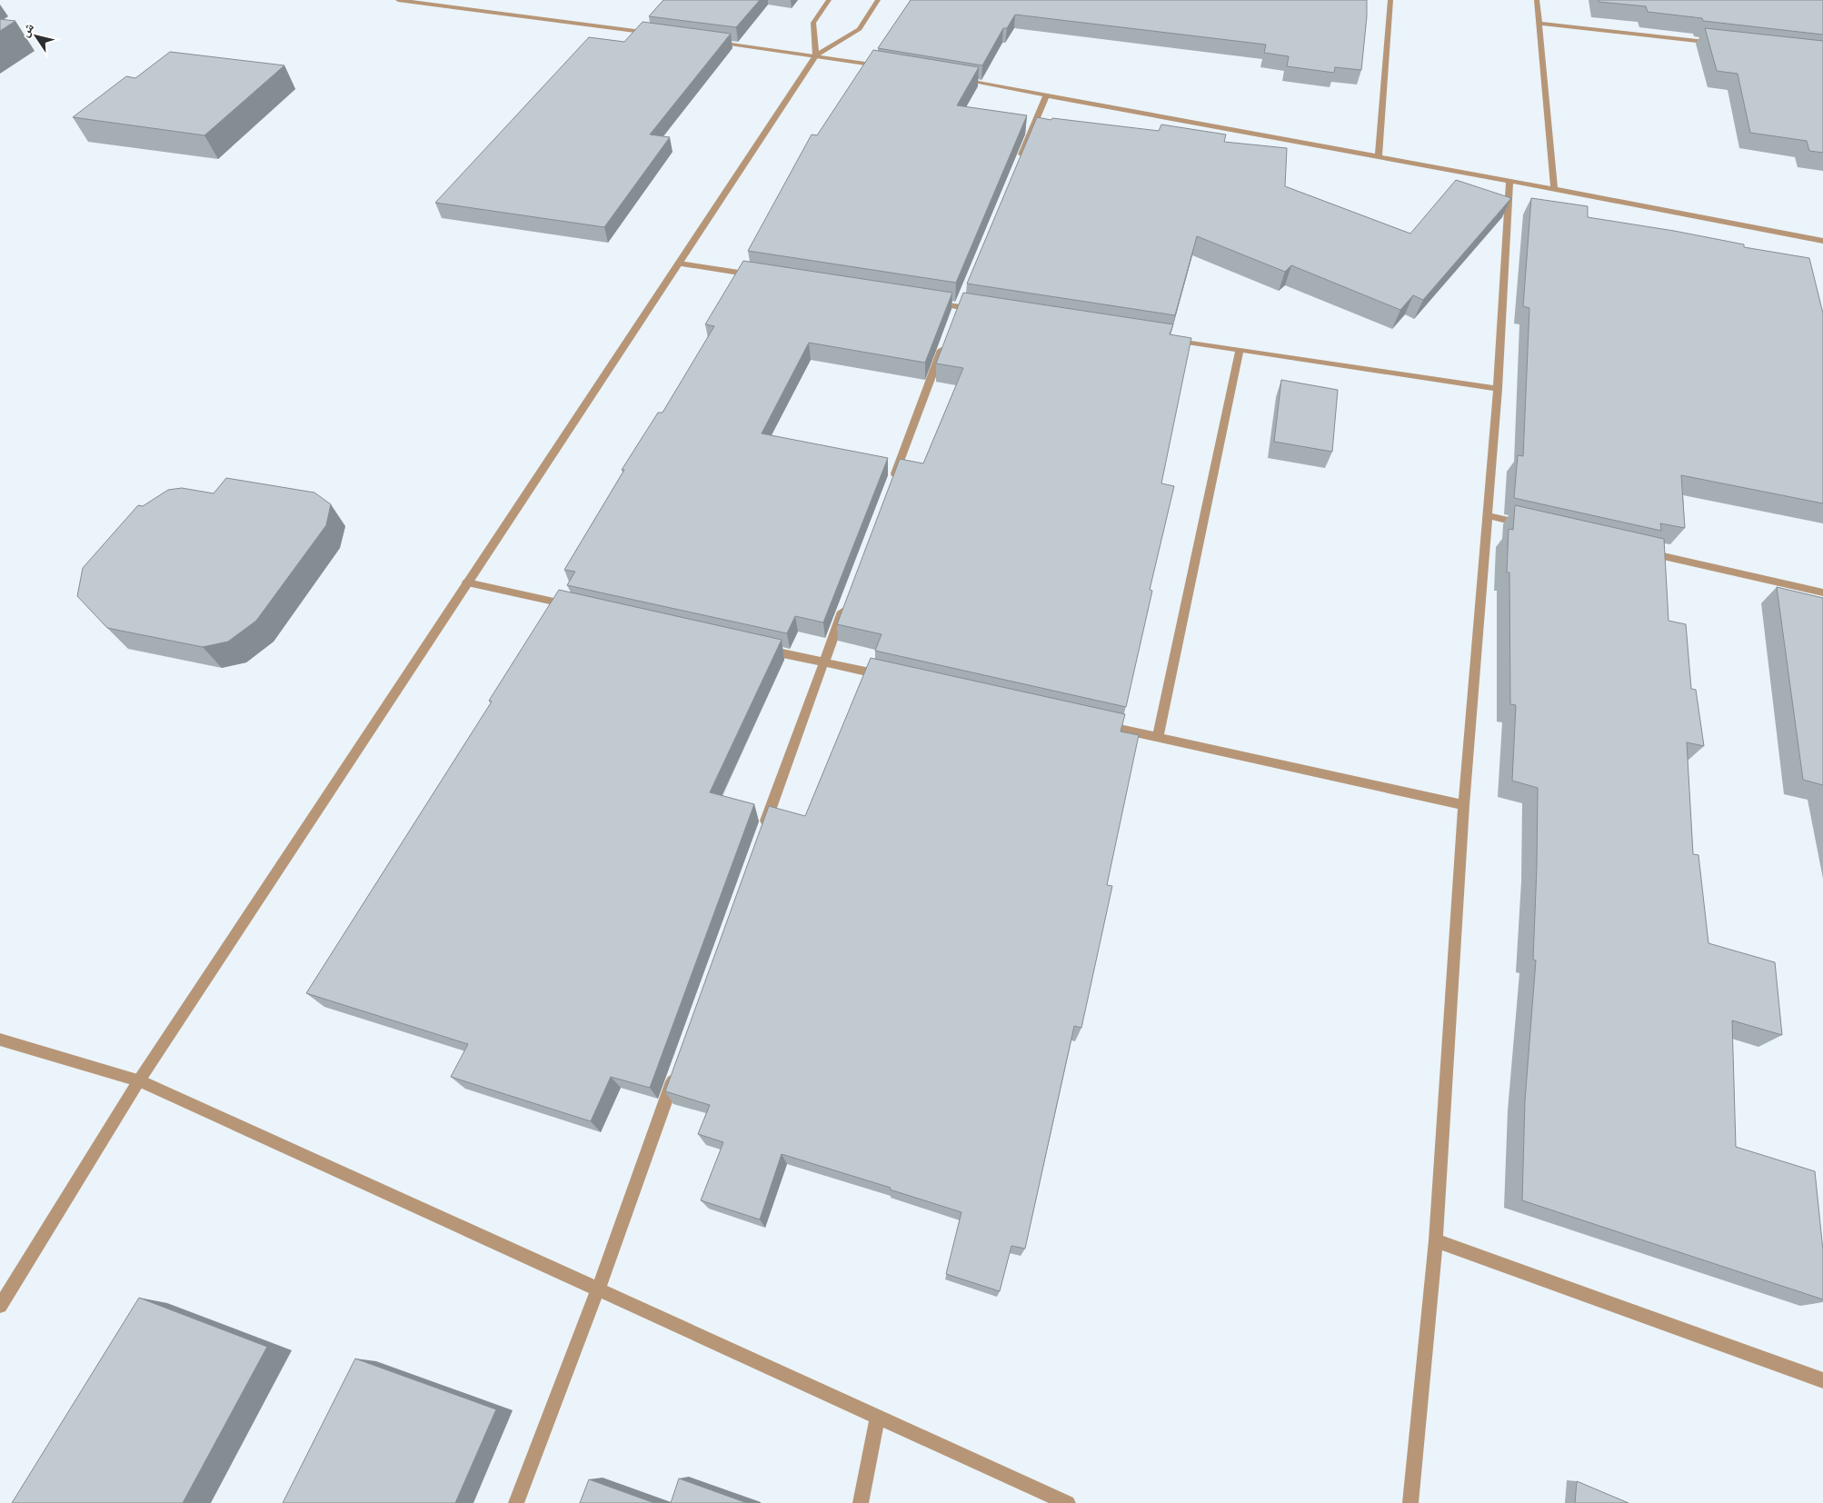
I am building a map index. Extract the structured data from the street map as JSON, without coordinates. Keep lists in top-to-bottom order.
{
  "north": "top left"
}
